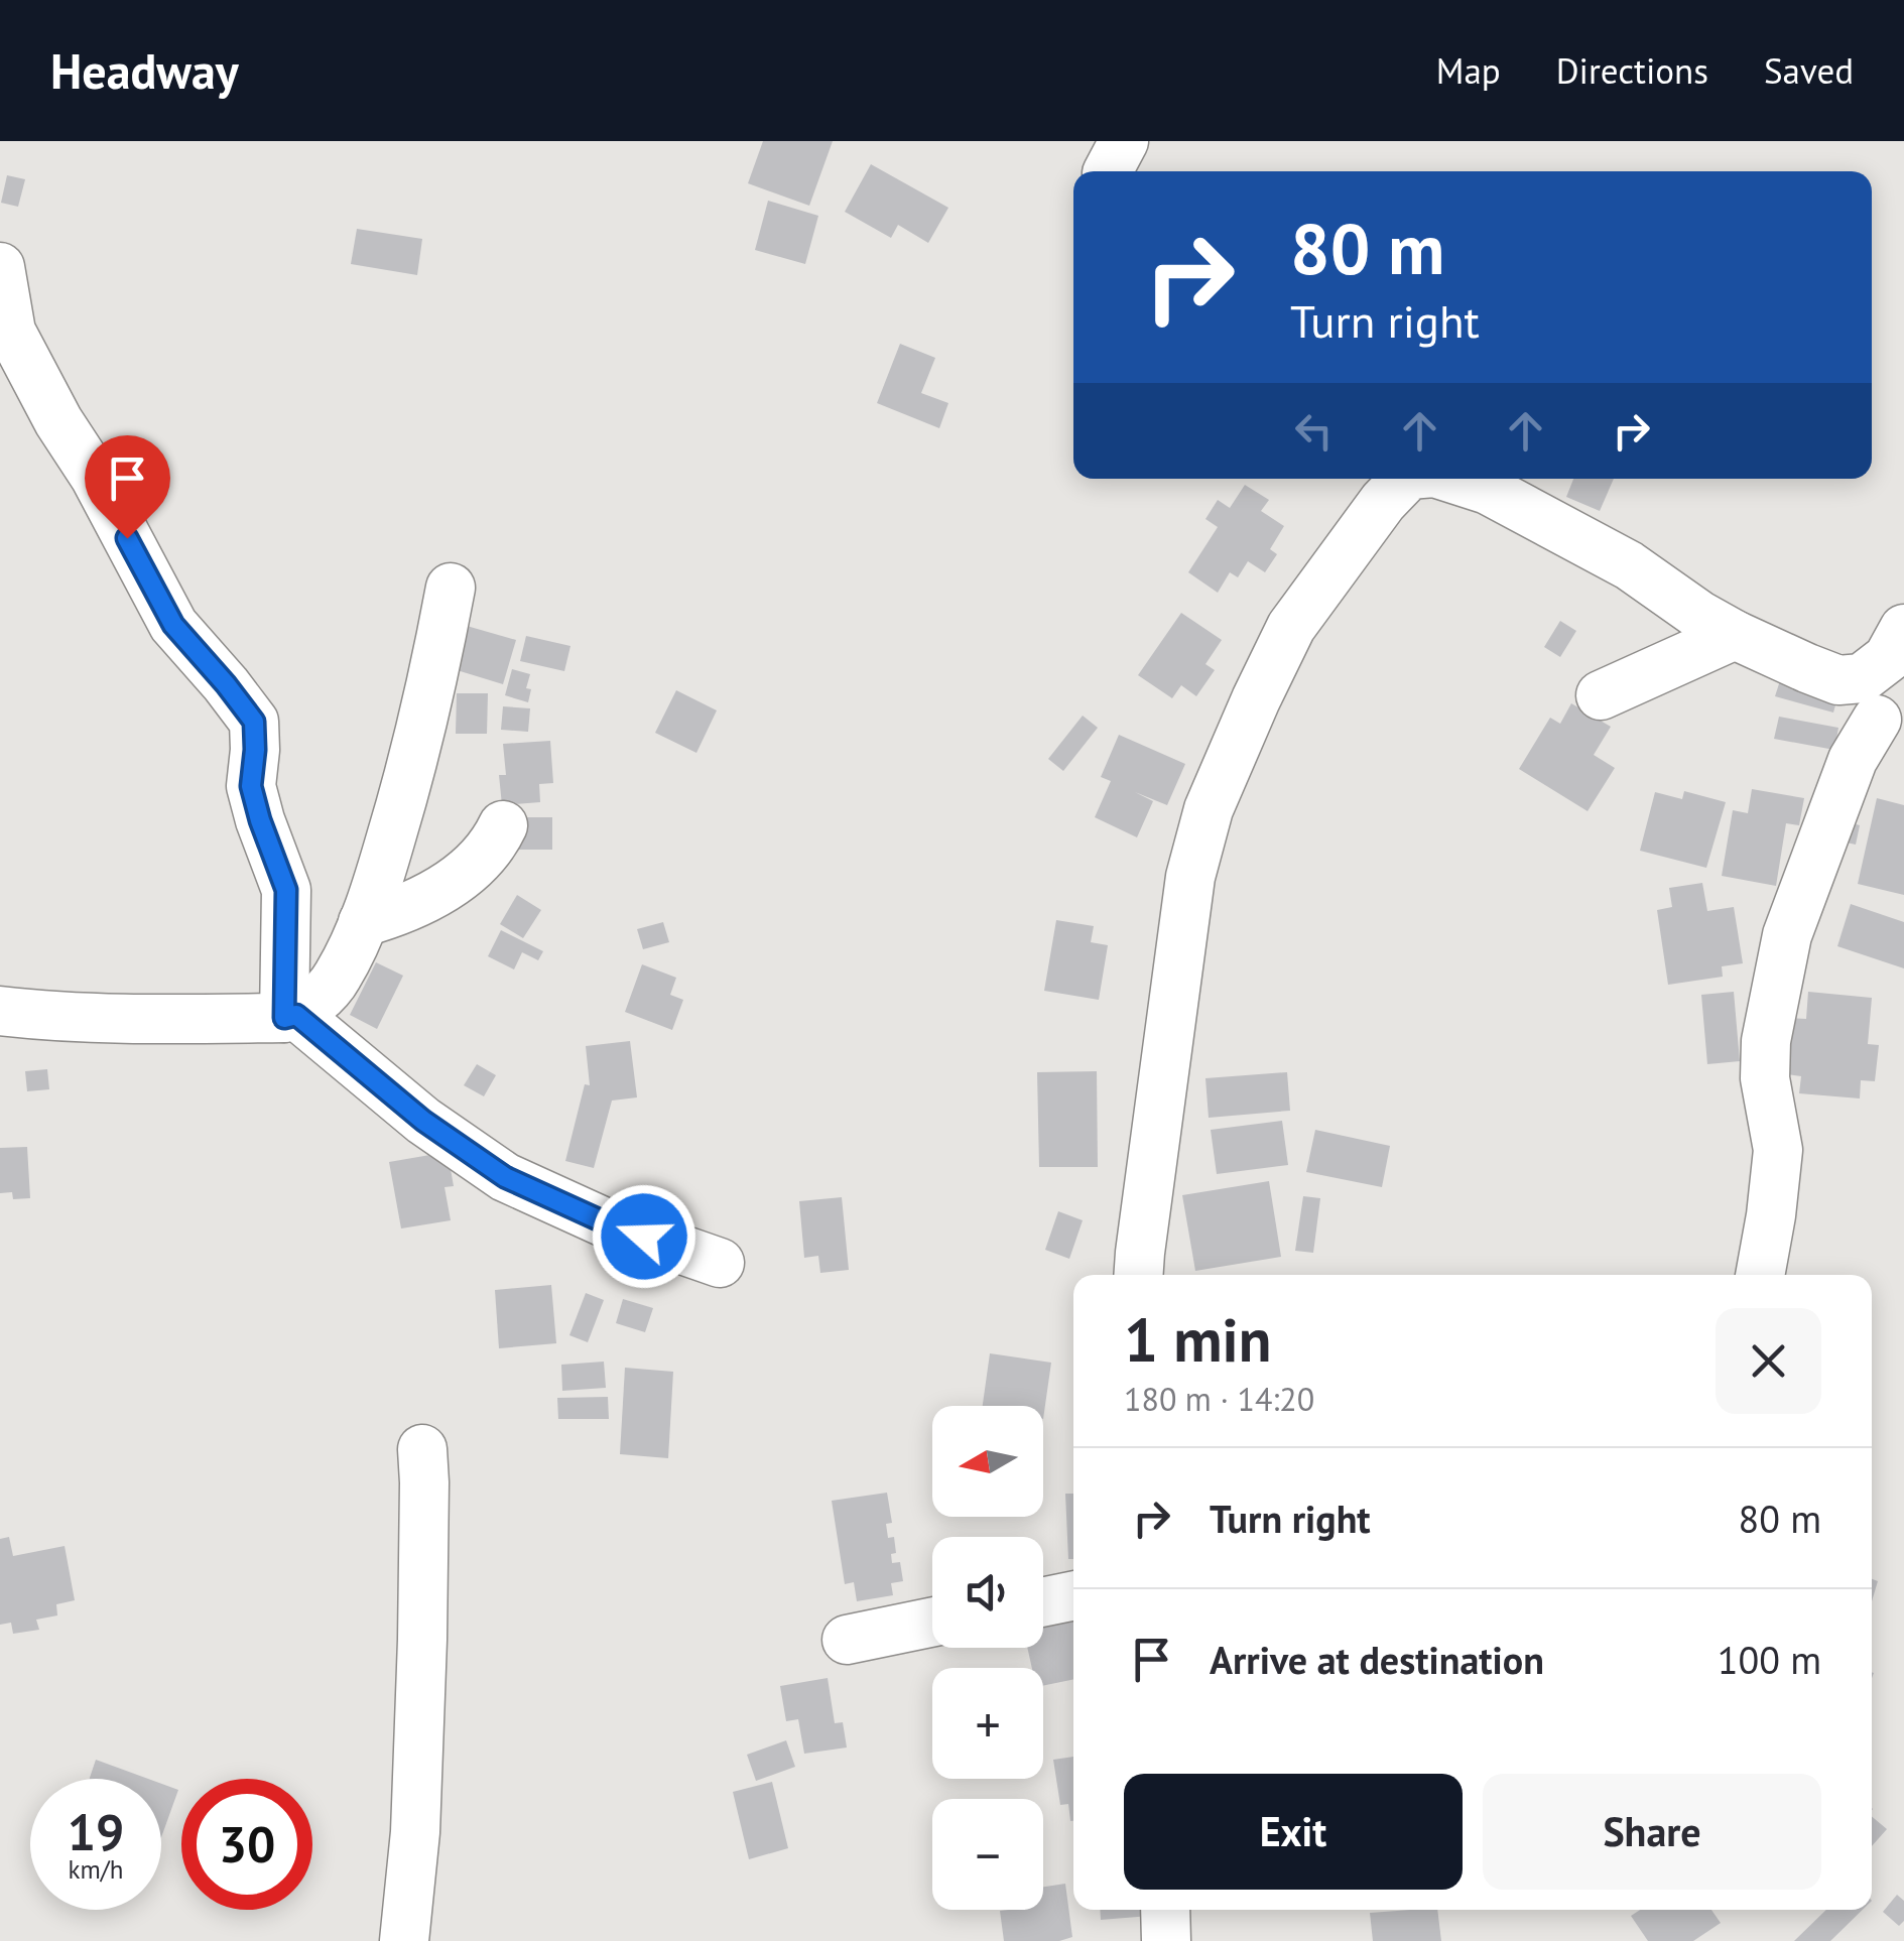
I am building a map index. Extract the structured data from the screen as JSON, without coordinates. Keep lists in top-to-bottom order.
{
  "north": "left",
  "page": {
    "header": "Headway",
    "nav": ["Map", "Directions", "Saved"],
    "turn": ["80 m", "Turn right"],
    "heading": ["1 min", "180 m · 14:20"],
    "map_buttons": ["+", "−"],
    "list": [
      {
        "name": "Turn right",
        "value": "80 m"
      },
      {
        "name": "Arrive at destination",
        "value": "100 m"
      }
    ],
    "buttons": ["Exit", "Share"],
    "speed": "19 km/h",
    "limit": "30"
  }
}
